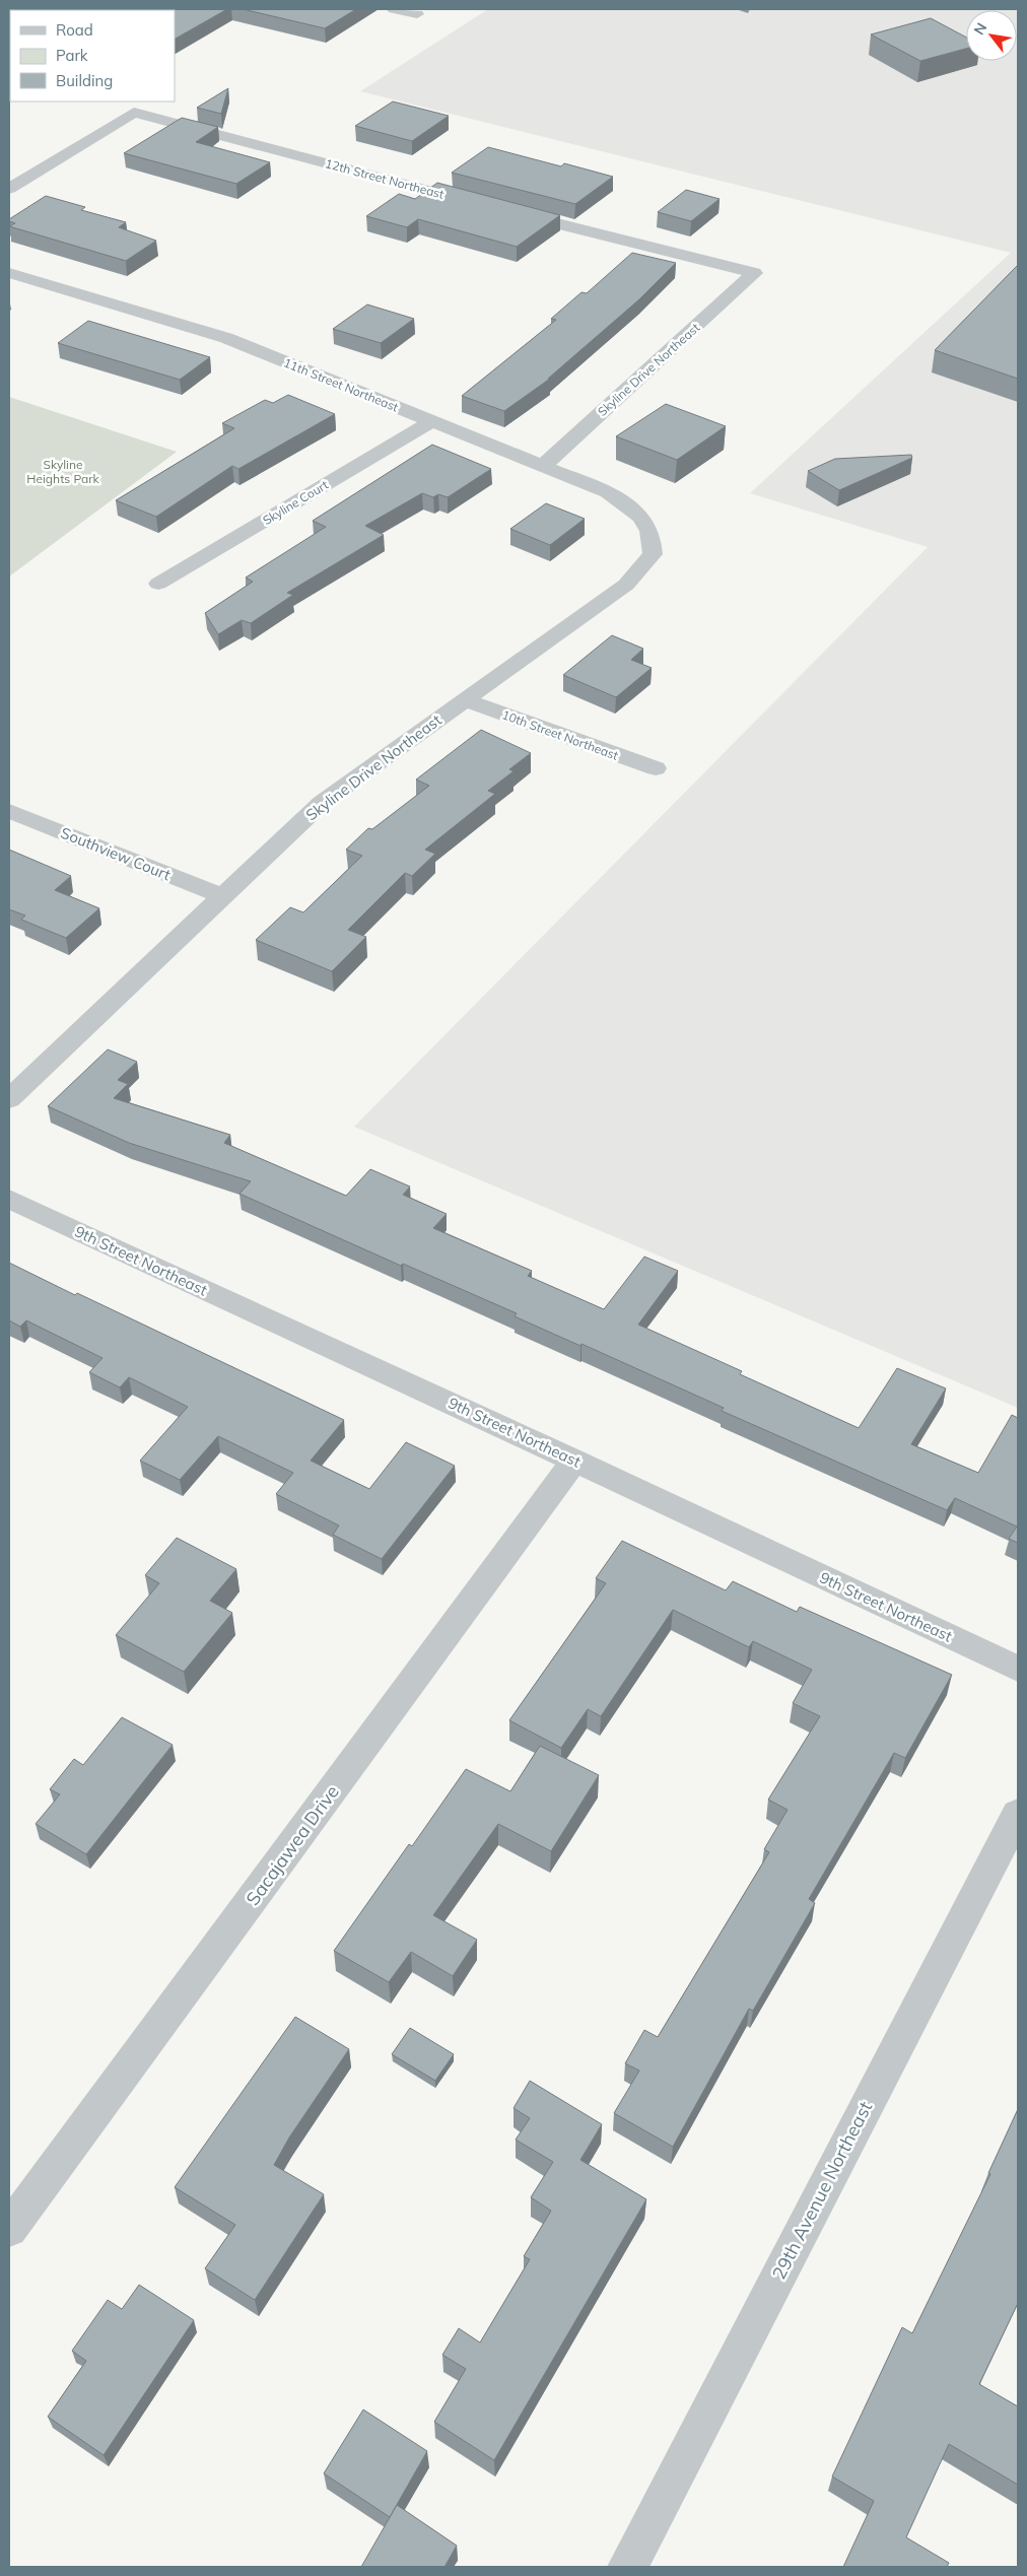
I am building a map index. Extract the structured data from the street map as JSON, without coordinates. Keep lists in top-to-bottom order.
{
  "streets": {
    "street": [
      "12th Street Northeast",
      "Skyline Drive Northeast",
      "11th Street Northeast",
      "Skyline Court",
      "10th Street Northeast",
      "Southview Court",
      "9th Street Northeast",
      "Sacajawea Drive",
      "29th Avenue Northeast"
    ]
  },
  "crossings": [
    ["Skyline Drive Northeast", "11th Street Northeast"],
    ["Skyline Drive Northeast", "10th Street Northeast"],
    ["Skyline Drive Northeast", "Southview Court"],
    ["11th Street Northeast", "Skyline Court"],
    ["9th Street Northeast", "Sacajawea Drive"]
  ],
  "parks": ["Skyline Heights Park"],
  "legend": ["Road", "Park", "Building"],
  "north": "top left"
}
